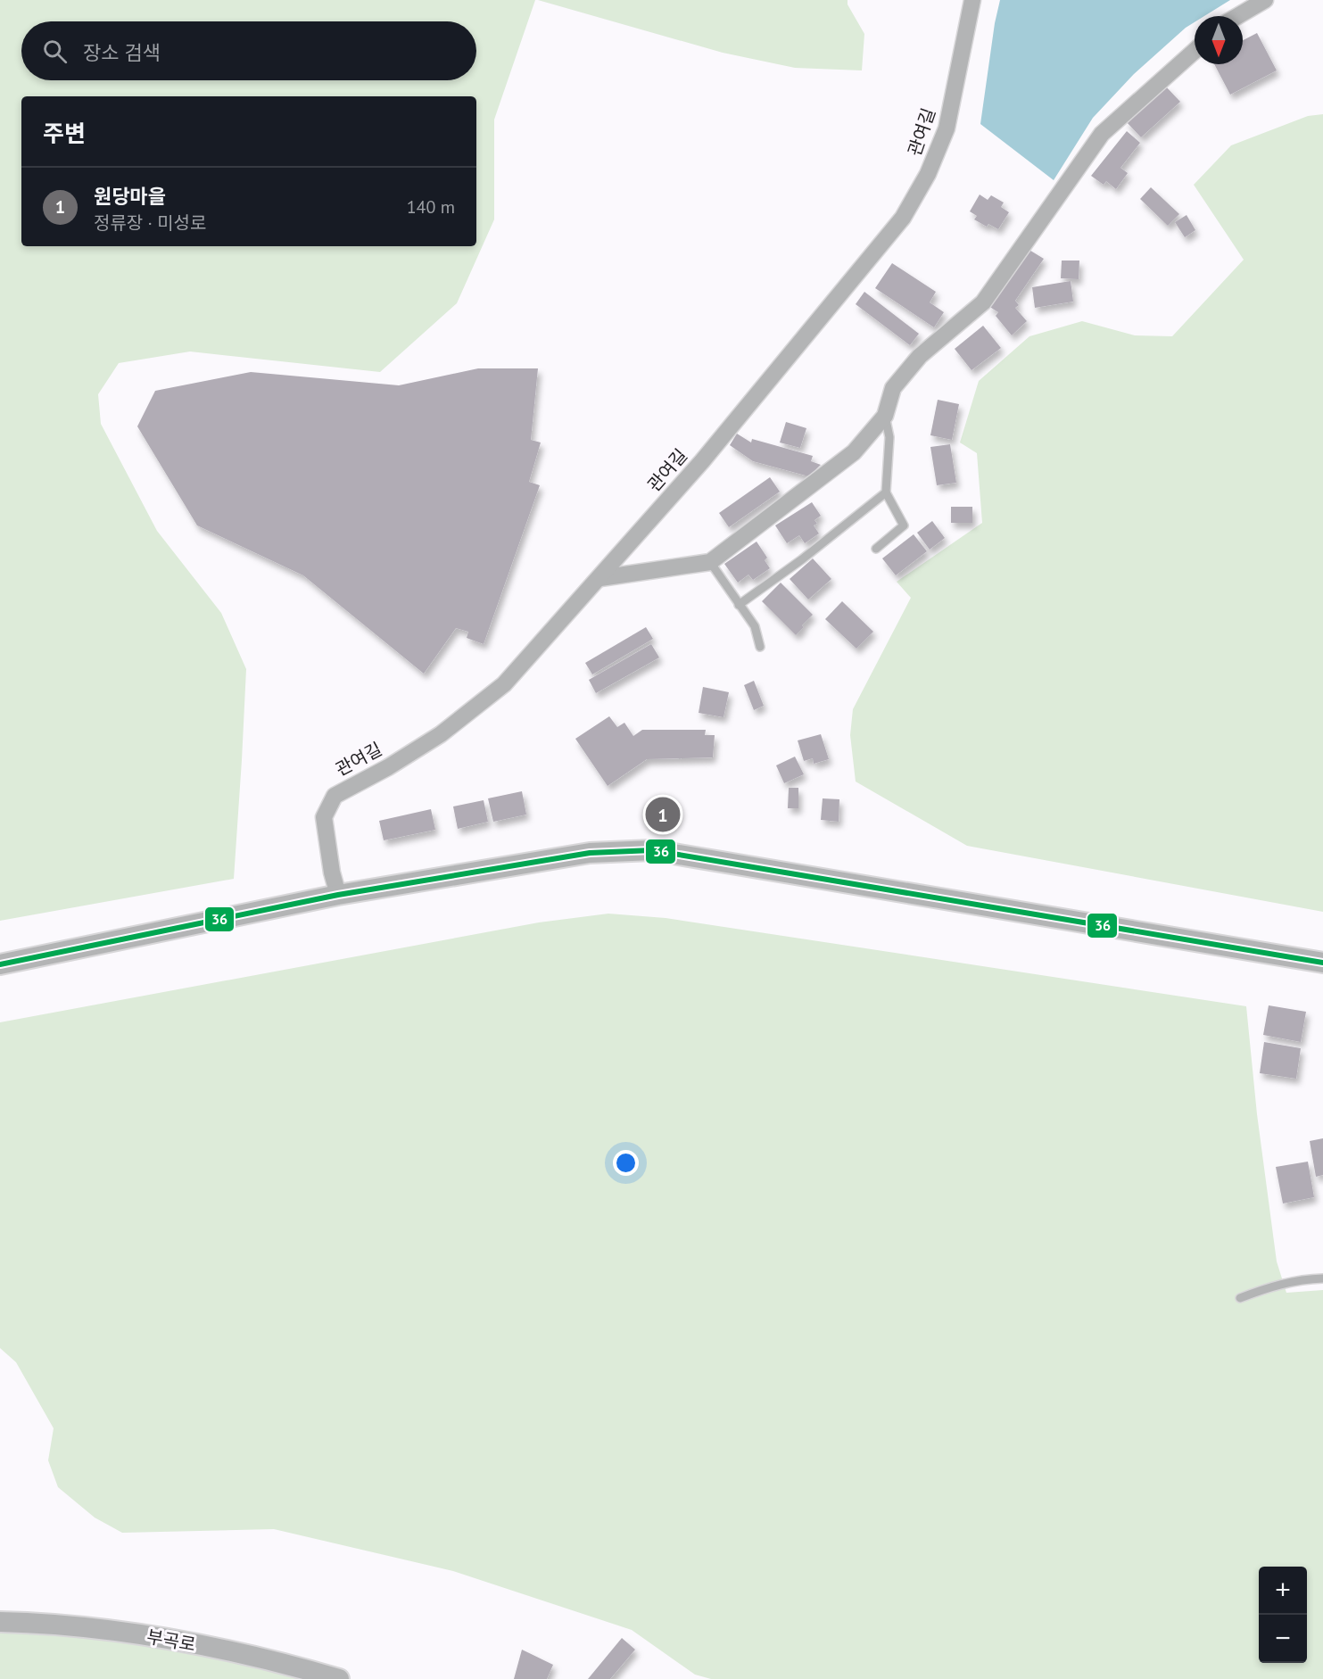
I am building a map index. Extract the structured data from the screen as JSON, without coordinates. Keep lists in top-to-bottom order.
{
  "streets": {
    "street": ["관여길", "부곡로"]
  },
  "lines": ["transit line 36"],
  "north": "bottom",
  "page": {
    "search": "장소 검색",
    "heading": "주변",
    "list": [
      {
        "mark": "1",
        "name": "원당마을",
        "note": "정류장 · 미성로",
        "value": "140 m"
      }
    ],
    "pins": "1",
    "map_buttons": ["+", "−"]
  }
}
